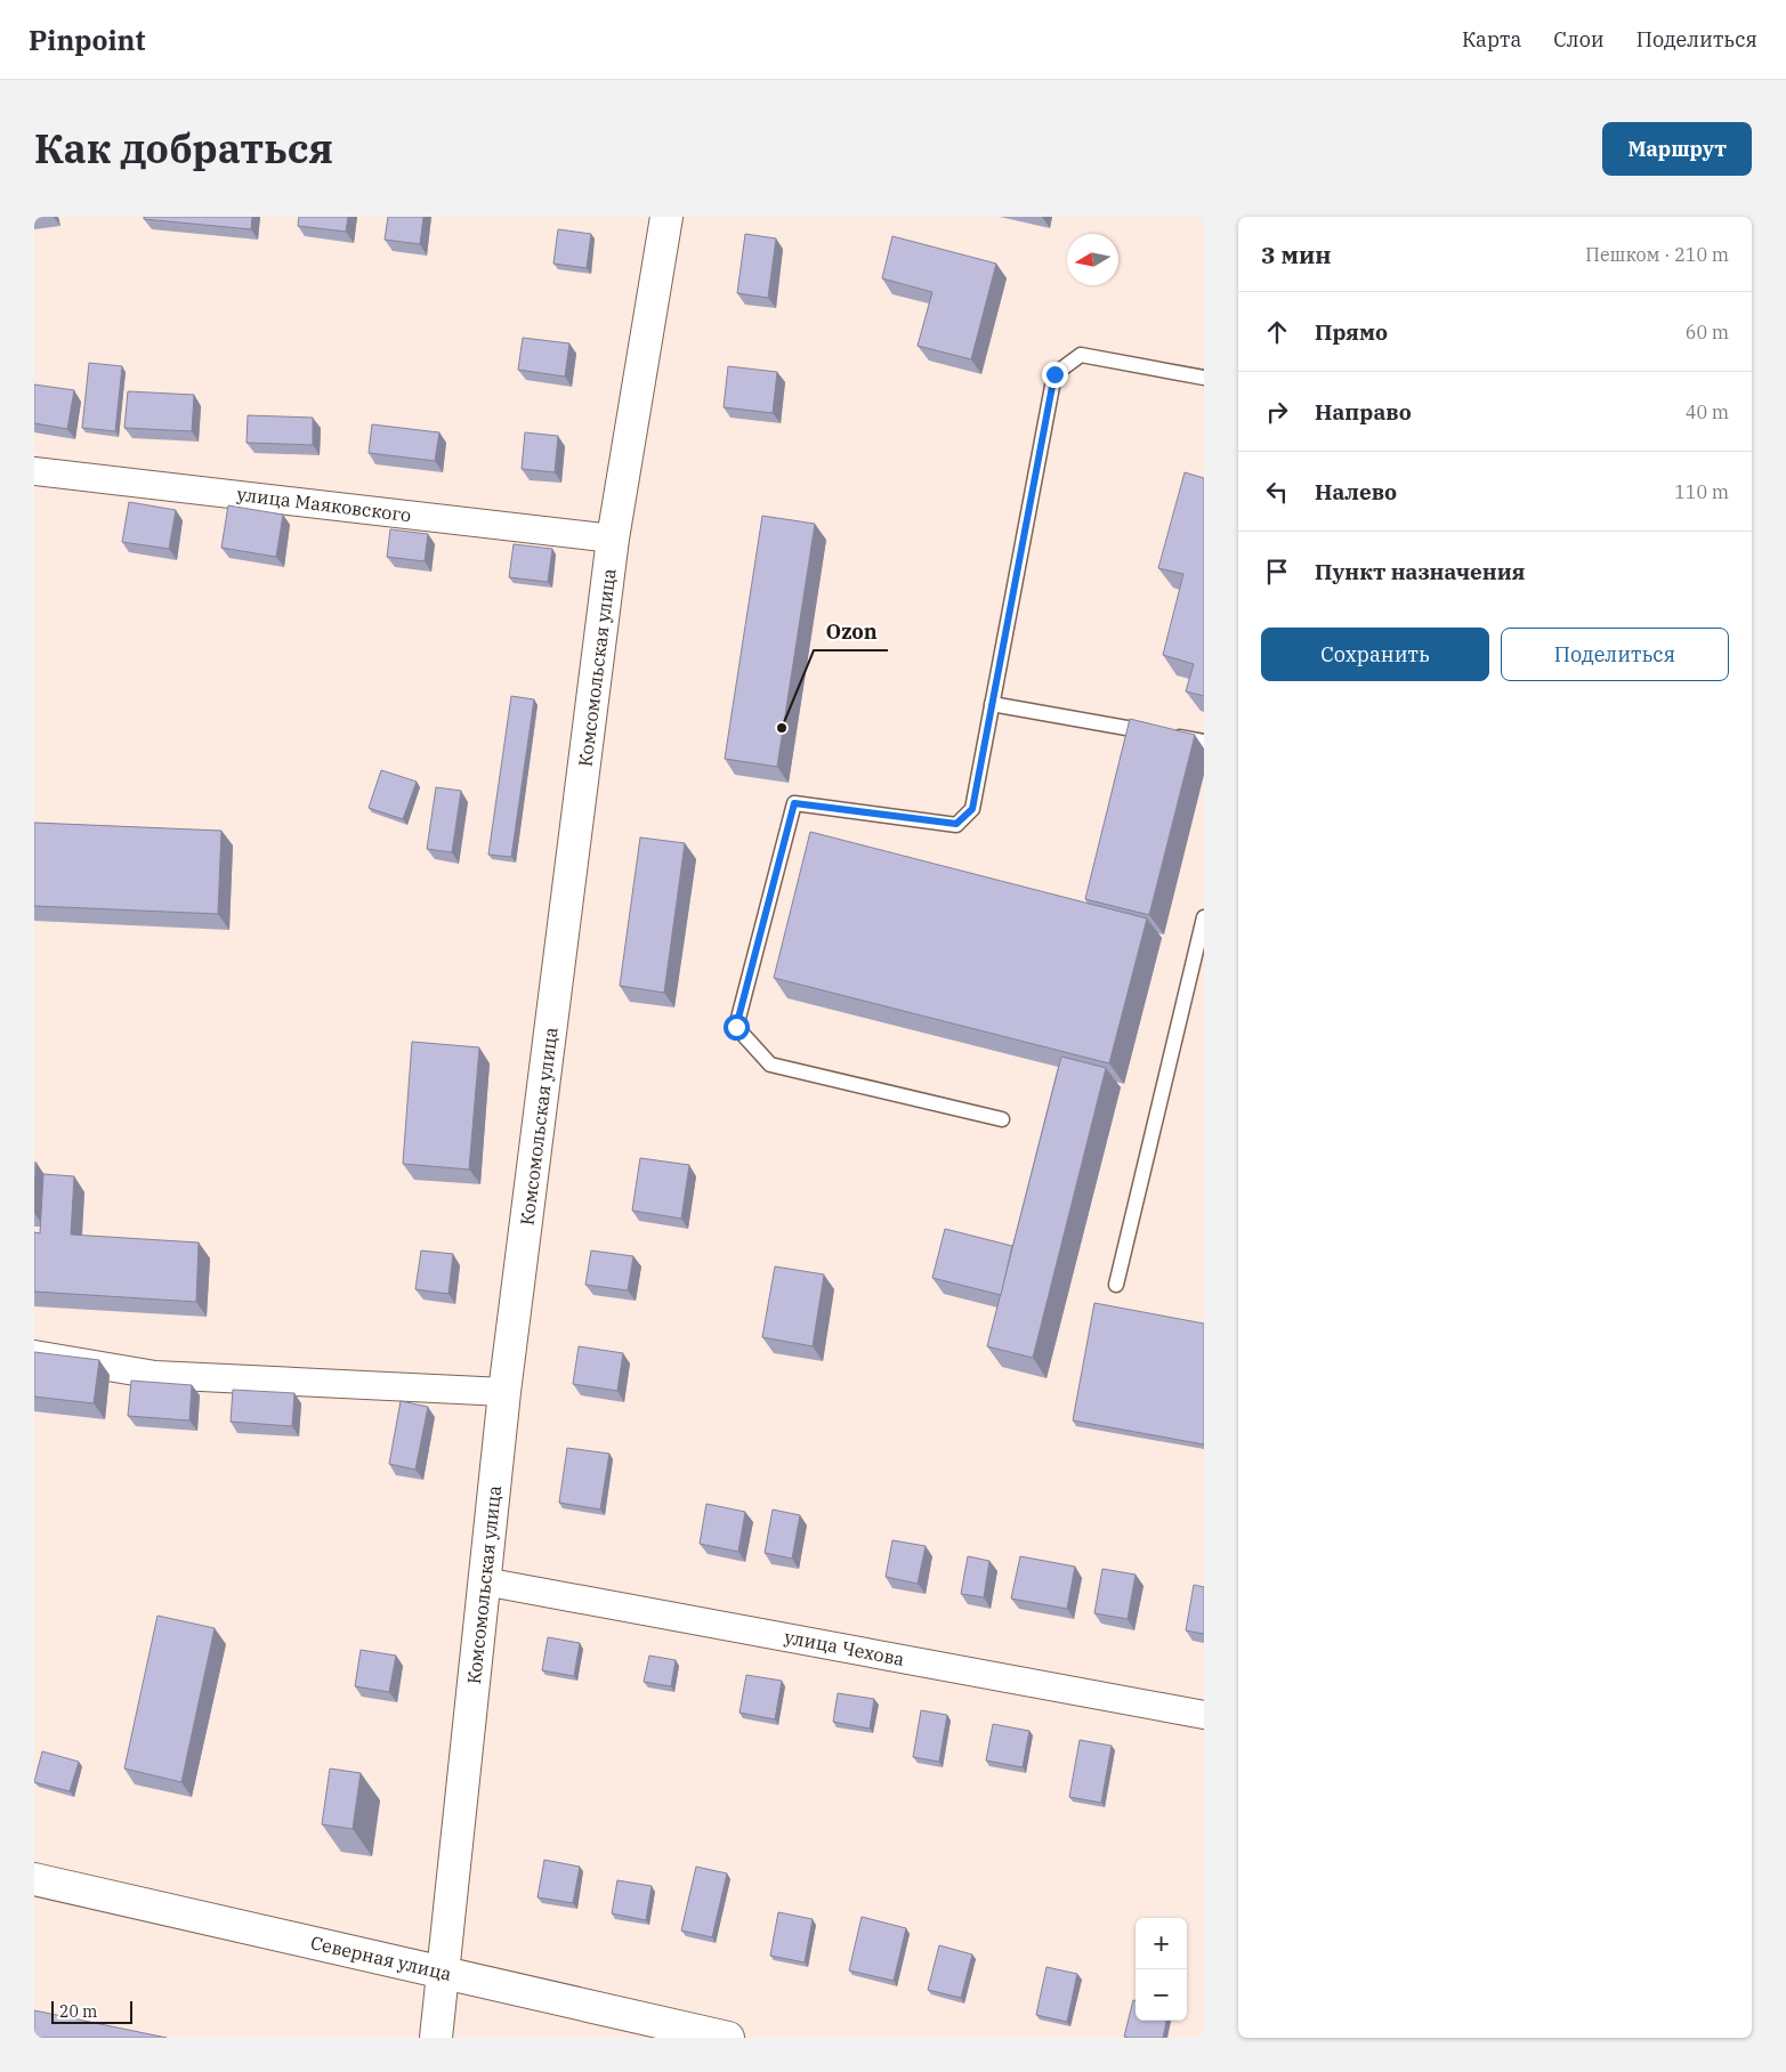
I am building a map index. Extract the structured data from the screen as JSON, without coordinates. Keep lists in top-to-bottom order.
{
  "streets": {
    "street": [
      "улица Маяковского",
      "Комсомольская улица",
      "улица Чехова",
      "Северная улица"
    ]
  },
  "crossings": [
    ["улица Маяковского", "Комсомольская улица"],
    ["Комсомольская улица", "улица Чехова"],
    ["Комсомольская улица", "Северная улица"]
  ],
  "places": ["Ozon"],
  "scale_bar": "20 m",
  "north": "left",
  "page": {
    "header": "Pinpoint",
    "nav": ["Карта", "Слои", "Поделиться"],
    "title": "Как добраться",
    "buttons": [
      "Маршрут",
      ["Сохранить", "Поделиться"]
    ],
    "heading": ["3 мин", "Пешком · 210 m"],
    "list": [
      ["Прямо", "60 m"],
      ["Направо", "40 m"],
      ["Налево", "110 m"],
      "Пункт назначения"
    ],
    "map_buttons": ["+", "−"],
    "scale": "20 m"
  }
}
